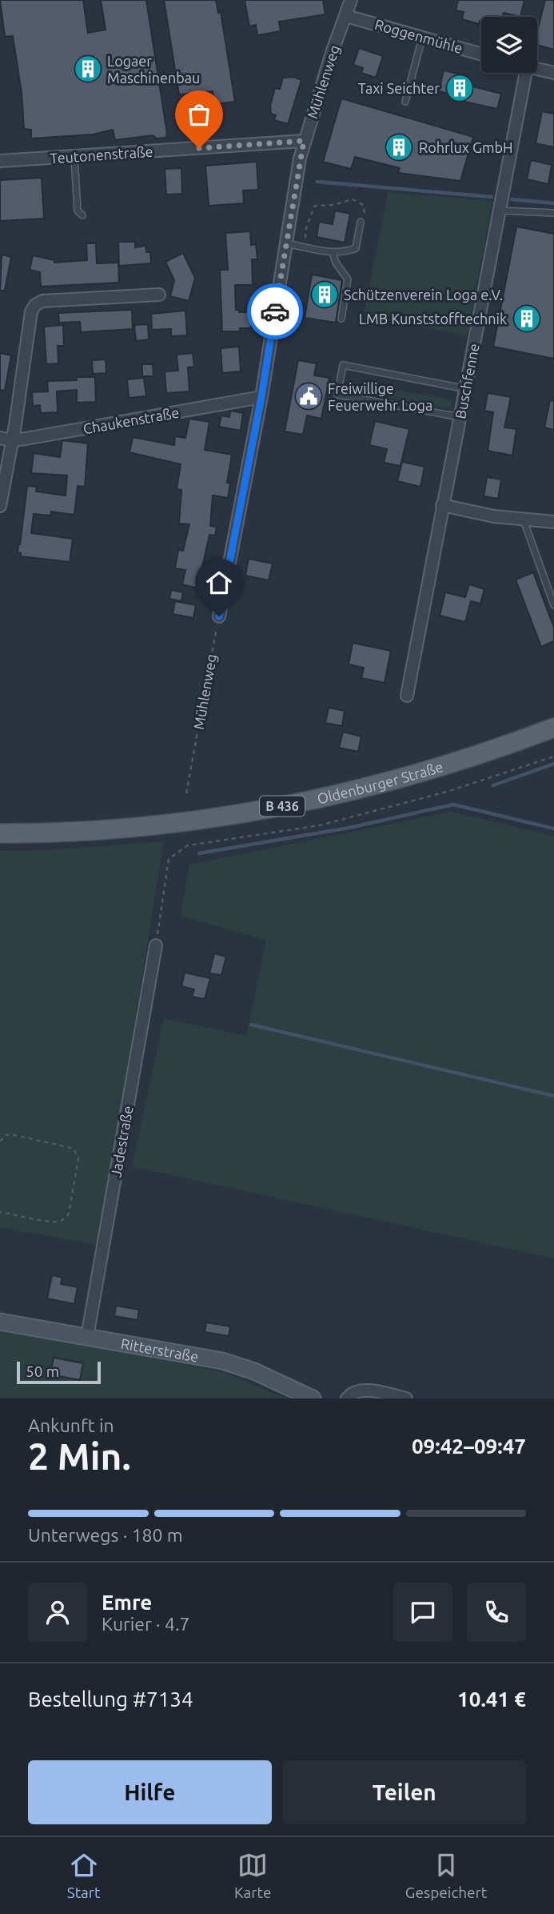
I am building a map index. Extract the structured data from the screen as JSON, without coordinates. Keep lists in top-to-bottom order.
{
  "streets": {
    "main road": ["Oldenburger Straße", "B 436"],
    "street": [
      "Roggenmühle",
      "Mühlenweg",
      "Teutonenstraße",
      "Buschfenne",
      "Chaukenstraße",
      "Jadestraße",
      "Ritterstraße"
    ]
  },
  "crossings": [
    ["Roggenmühle", "Mühlenweg"],
    ["Mühlenweg", "Teutonenstraße"],
    ["Mühlenweg", "Chaukenstraße"],
    ["Jadestraße", "Ritterstraße"]
  ],
  "places": {
    "building": [
      "Logaer Maschinenbau",
      "Taxi Seichter",
      "Rohrlux GmbH",
      "Schützenverein Loga e.V.",
      "LMB Kunststofftechnik"
    ],
    "public building": ["Freiwillige Feuerwehr Loga"]
  },
  "scale_bar": "50 m",
  "page": {
    "scale": "50 m",
    "heading": ["2 Min.", "Ankunft in", "09:42–09:47"],
    "panel": [
      "Emre",
      "Kurier · 4.7",
      "Bestellung #7134",
      "10.41 €"
    ],
    "bar": "Unterwegs · 180 m",
    "buttons": ["Hilfe", "Teilen"],
    "tabs": ["Start", "Karte", "Gespeichert"]
  }
}
